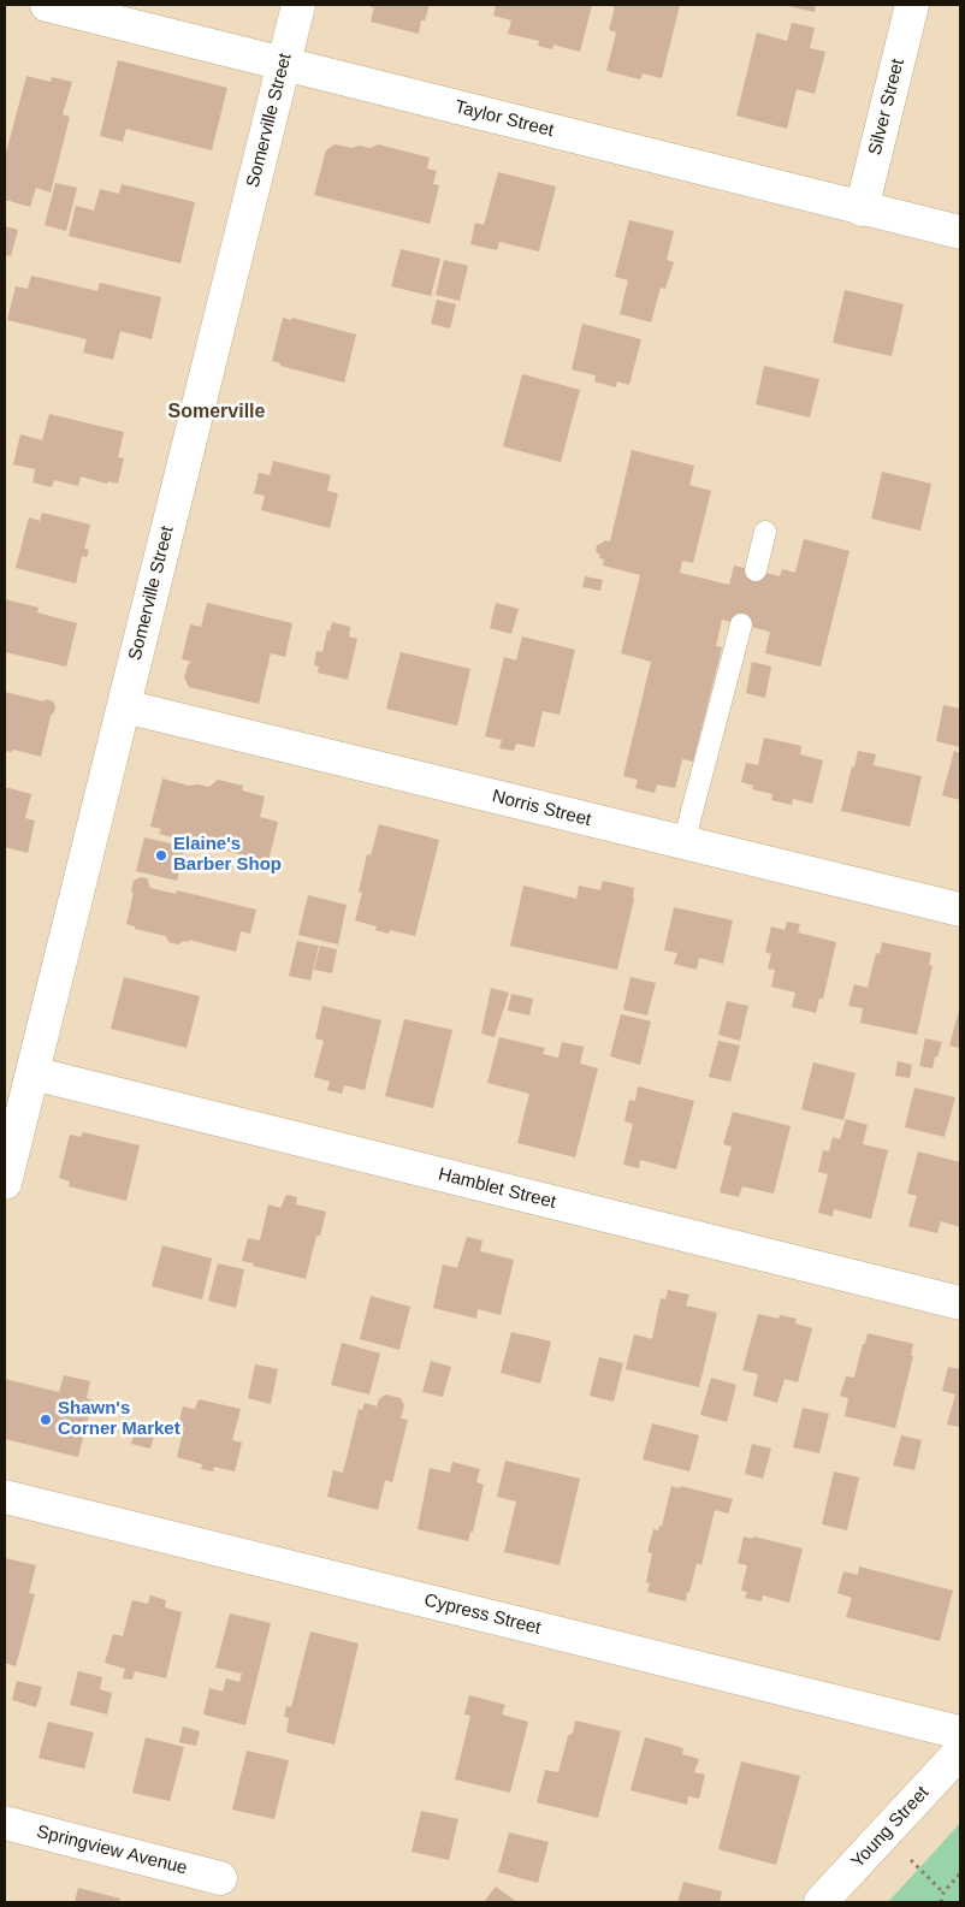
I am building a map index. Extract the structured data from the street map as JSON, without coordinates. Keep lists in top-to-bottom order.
{
  "streets": {
    "street": [
      "Silver Street",
      "Taylor Street",
      "Somerville Street",
      "Norris Street",
      "Hamblet Street",
      "Cypress Street",
      "Young Street",
      "Springview Avenue"
    ]
  },
  "crossings": [
    ["Silver Street", "Taylor Street"],
    ["Taylor Street", "Somerville Street"],
    ["Somerville Street", "Norris Street"],
    ["Somerville Street", "Hamblet Street"]
  ],
  "districts": ["Somerville"],
  "places": ["Elaine's Barber Shop", "Shawn's Corner Market"]
}
